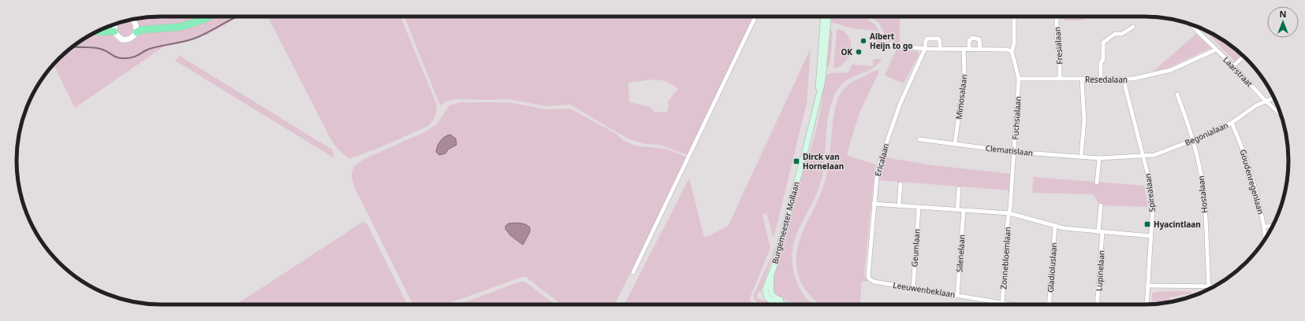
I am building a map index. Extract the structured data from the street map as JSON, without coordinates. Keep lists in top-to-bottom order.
{
  "streets": {
    "main road": ["Burgemeester Mollaan"],
    "street": [
      "Fresialaan",
      "Laarstraat",
      "Resedalaan",
      "Mimosalaan",
      "Fuchsialaan",
      "Begonialaan",
      "Clematislaan",
      "Ericalaan",
      "Goudenregenlaan",
      "Spirealaan",
      "Hostalaan",
      "Geumlaan",
      "Silenelaan",
      "Zonnebloemlaan",
      "Gladioluslaan",
      "Lupinelaan",
      "Leeuwenbeklaan"
    ]
  },
  "crossings": [
    ["Fresialaan", "Resedalaan"],
    ["Laarstraat", "Resedalaan"],
    ["Laarstraat", "Begonialaan"],
    ["Resedalaan", "Fuchsialaan"],
    ["Resedalaan", "Spirealaan"],
    ["Mimosalaan", "Clematislaan"],
    ["Fuchsialaan", "Clematislaan"],
    ["Fuchsialaan", "Zonnebloemlaan"],
    ["Begonialaan", "Clematislaan"],
    ["Begonialaan", "Goudenregenlaan"],
    ["Begonialaan", "Spirealaan"],
    ["Begonialaan", "Hostalaan"],
    ["Clematislaan", "Spirealaan"],
    ["Ericalaan", "Leeuwenbeklaan"],
    ["Geumlaan", "Leeuwenbeklaan"],
    ["Silenelaan", "Leeuwenbeklaan"],
    ["Zonnebloemlaan", "Leeuwenbeklaan"]
  ],
  "places": {
    "other": ["Albert Heijn to go", "OK"],
    "transit": ["Dirck van Hornelaan", "Hyacintlaan"]
  },
  "north": "top"
}
